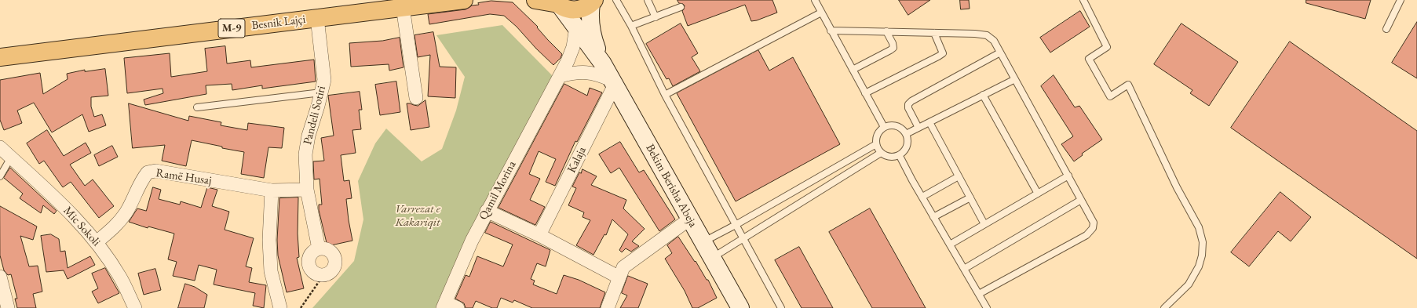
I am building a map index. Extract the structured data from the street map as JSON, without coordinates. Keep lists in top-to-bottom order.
{
  "streets": {
    "main road": ["Besnik Lajçi", "M-9"],
    "street": [
      "Pandeli Sotiri",
      "Kalaja",
      "Ramë Husaj",
      "Bekim Berisha Abeja",
      "Qamil Morina",
      "Mic Sokoli"
    ]
  },
  "crossings": [
    ["Besnik Lajçi", "Pandeli Sotiri"],
    ["Pandeli Sotiri", "Ramë Husaj"],
    ["Kalaja", "Bekim Berisha Abeja"],
    ["Ramë Husaj", "Mic Sokoli"],
    ["Bekim Berisha Abeja", "Qamil Morina"]
  ],
  "parks": ["Varrezat e Kakariqit"]
}
